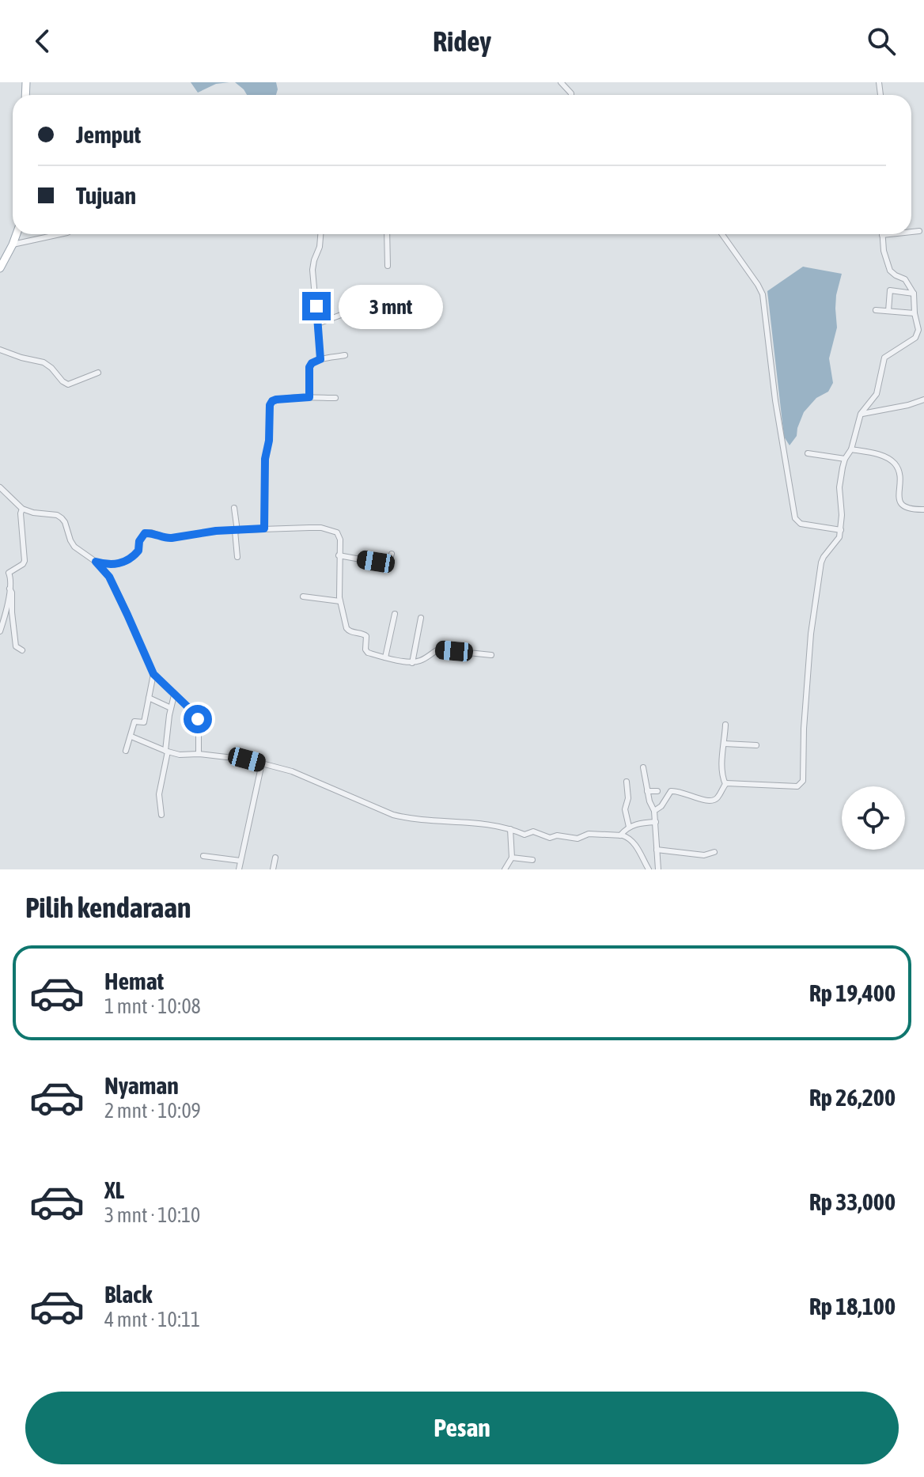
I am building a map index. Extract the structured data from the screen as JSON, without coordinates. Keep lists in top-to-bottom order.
{
  "page": {
    "header": "Ridey",
    "banner": ["Jemput", "Tujuan"],
    "bubble": "3 mnt",
    "heading": "Pilih kendaraan",
    "list": [
      {
        "name": "Hemat",
        "note": "1 mnt · 10:08",
        "value": "Rp 19,400"
      },
      {
        "name": "Nyaman",
        "note": "2 mnt · 10:09",
        "value": "Rp 26,200"
      },
      {
        "name": "XL",
        "note": "3 mnt · 10:10",
        "value": "Rp 33,000"
      },
      {
        "name": "Black",
        "note": "4 mnt · 10:11",
        "value": "Rp 18,100"
      }
    ],
    "buttons": "Pesan"
  }
}
